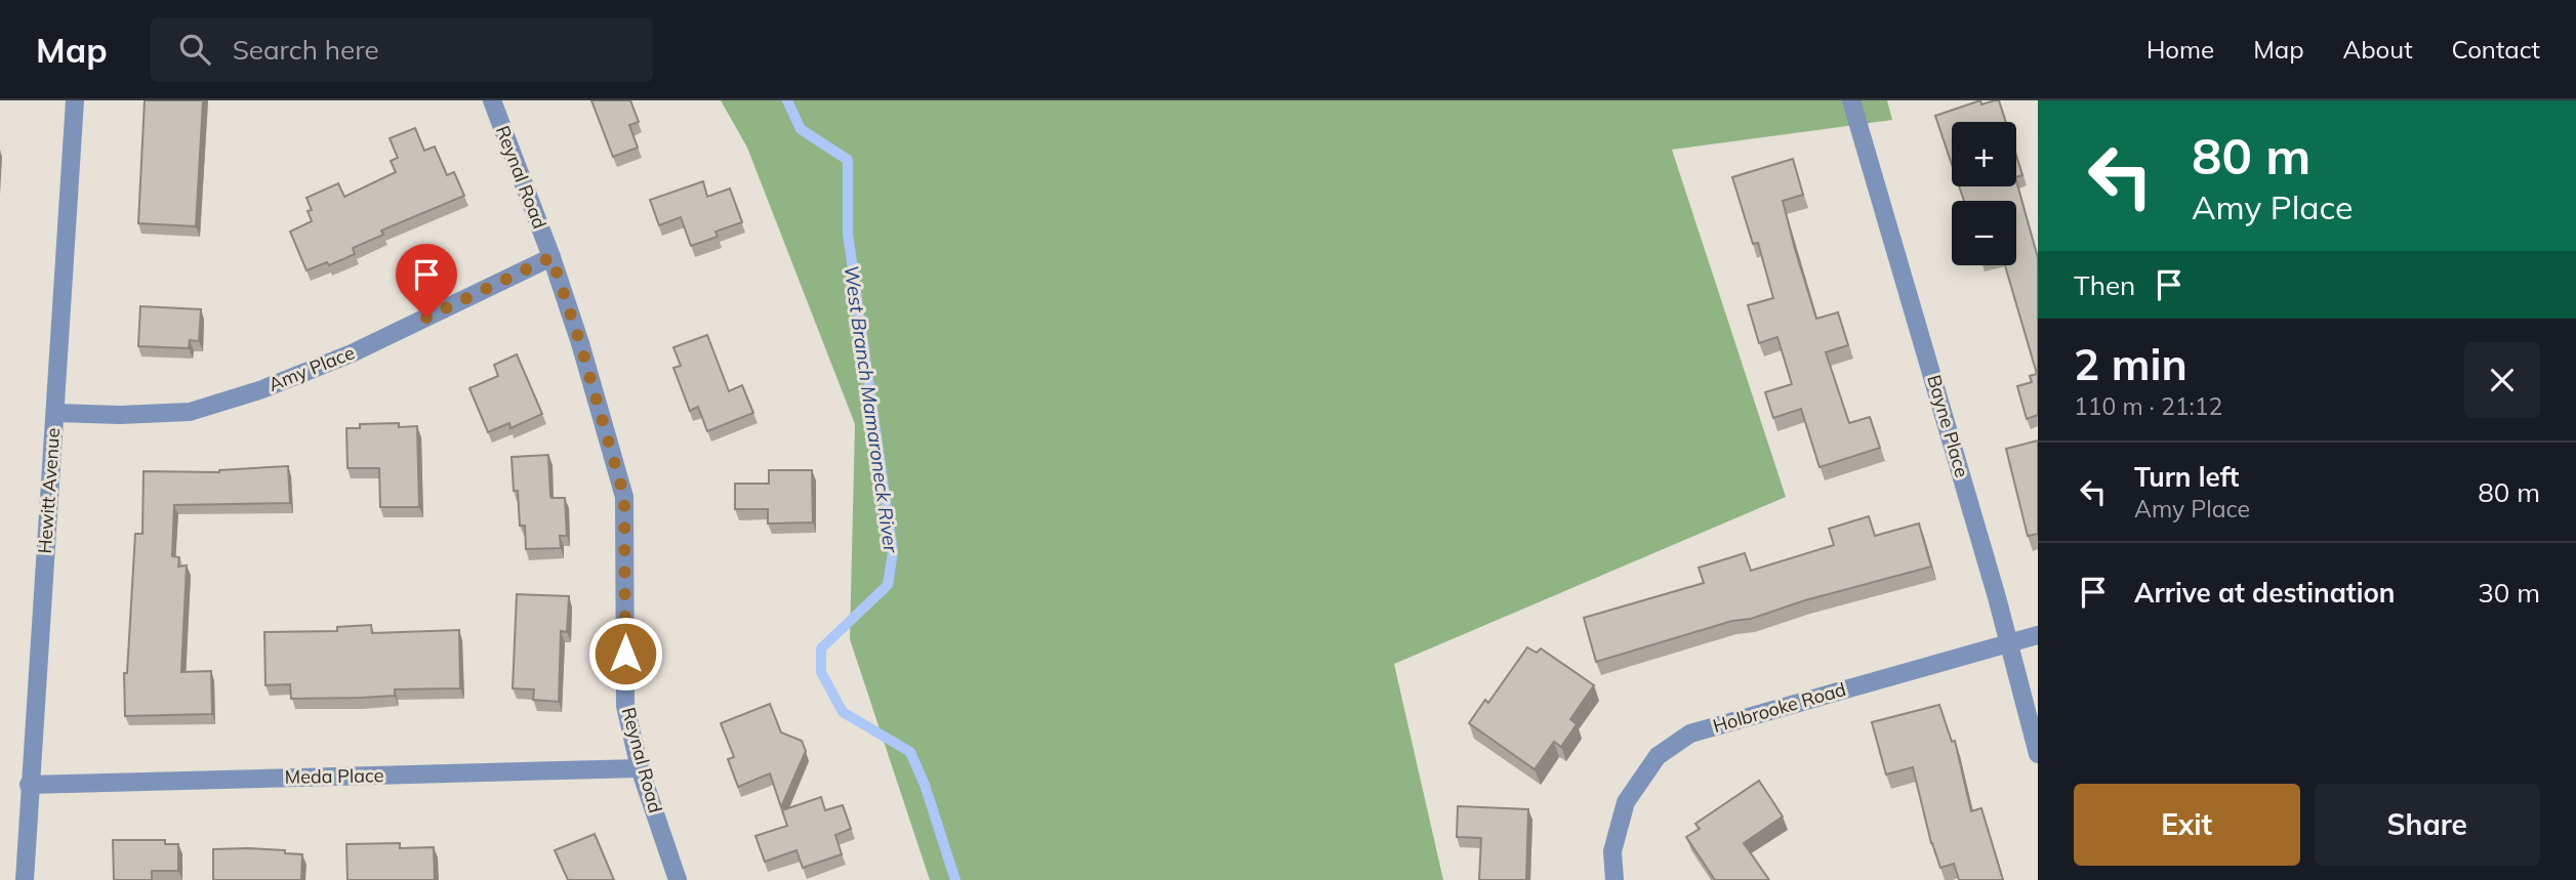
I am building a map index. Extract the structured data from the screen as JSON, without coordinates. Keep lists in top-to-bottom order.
{
  "streets": {
    "street": [
      "Reynal Road",
      "Amy Place",
      "Bayne Place",
      "Hewitt Avenue",
      "Holbrooke Road",
      "Meda Place"
    ]
  },
  "crossings": [
    ["Reynal Road", "Amy Place"],
    ["Reynal Road", "Meda Place"],
    ["Amy Place", "Hewitt Avenue"],
    ["Bayne Place", "Holbrooke Road"],
    ["Hewitt Avenue", "Meda Place"]
  ],
  "water": ["West Branch Mamaroneck River"],
  "page": {
    "header": "Map",
    "search": "Search here",
    "nav": [
      "Home",
      "Map",
      "About",
      "Contact"
    ],
    "turn": ["80 m", "Amy Place"],
    "map_buttons": ["+", "−"],
    "then": "Then",
    "heading": ["2 min", "110 m · 21:12"],
    "list": [
      {
        "name": "Turn left",
        "note": "Amy Place",
        "value": "80 m"
      },
      {
        "name": "Arrive at destination",
        "value": "30 m"
      }
    ],
    "buttons": ["Exit", "Share"]
  }
}
